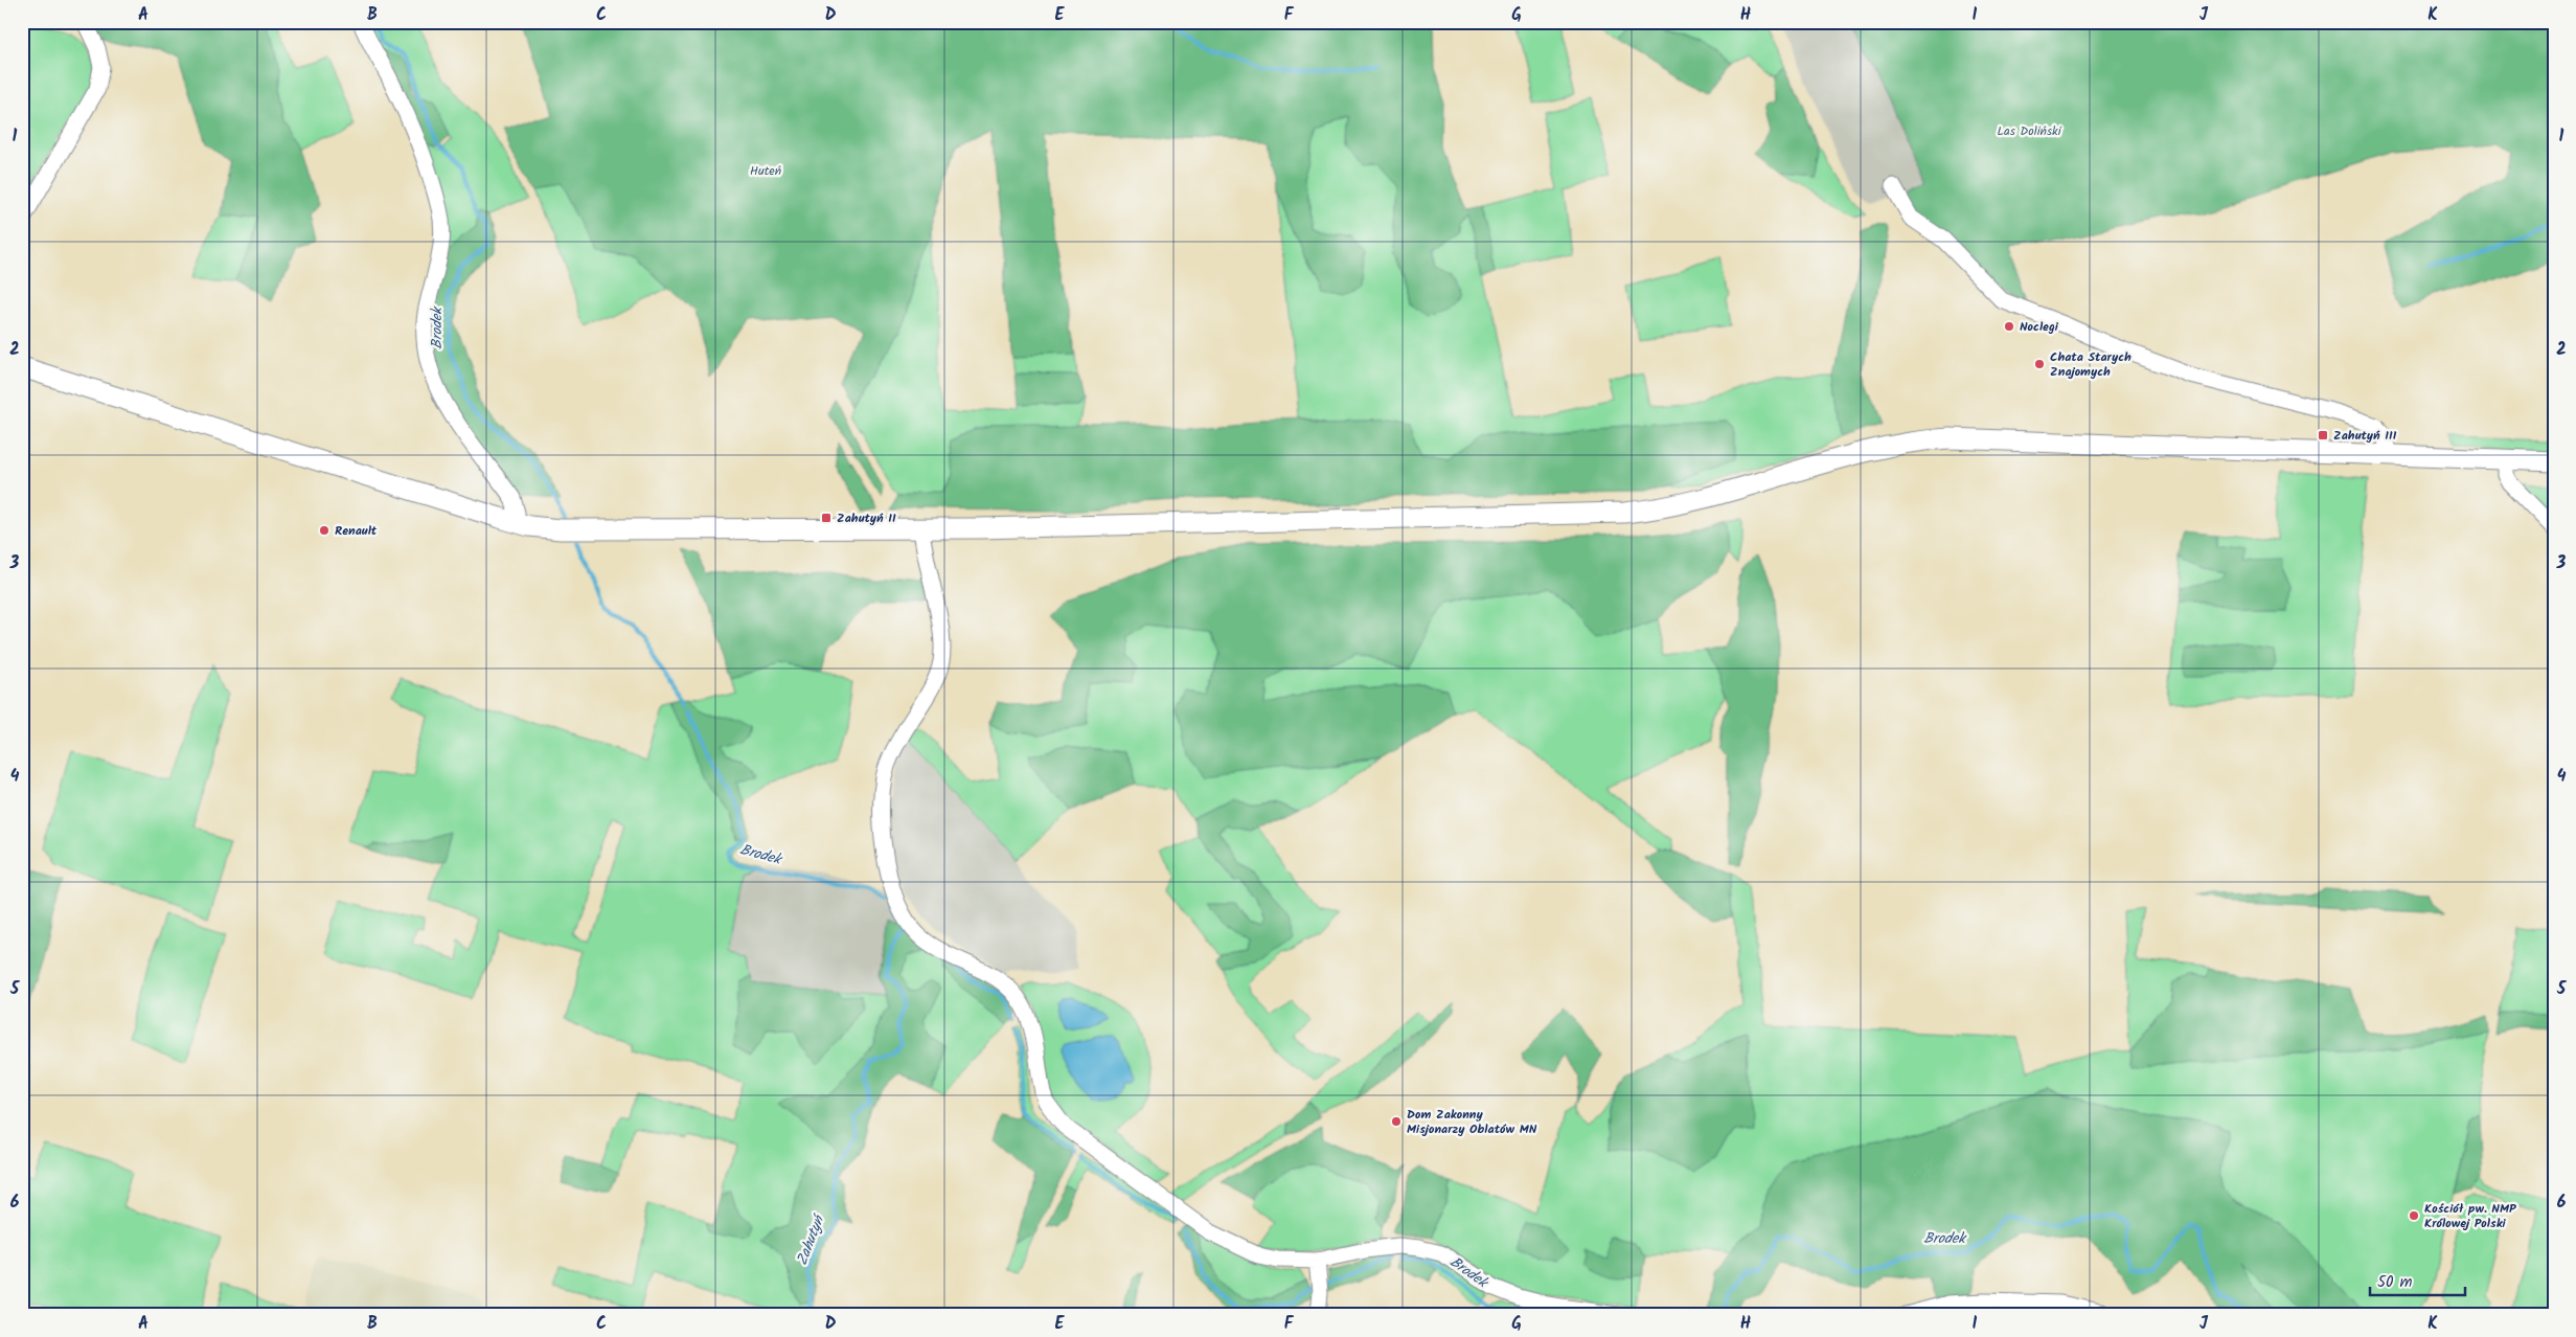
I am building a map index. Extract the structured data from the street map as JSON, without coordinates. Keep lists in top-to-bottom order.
{
  "water": ["Brodek", "Zahutyń"],
  "parks": ["Las Doliński", "Huteń"],
  "places": {
    "other": [
      "Noclegi",
      "Chata Starych Znajomych",
      "Renault",
      "Dom Zakonny Misjonarzy Oblatów MN",
      "Kościół pw. NMP Królowej Polski"
    ],
    "transit": ["Zahutyń III", "Zahutyń II"]
  },
  "scale_bar": "50 m",
  "grid": {
    "columns": [
      "A",
      "B",
      "C",
      "D",
      "E",
      "F",
      "G",
      "H",
      "I",
      "J",
      "K"
    ],
    "rows": [
      "1",
      "2",
      "3",
      "4",
      "5",
      "6"
    ]
  }
}
